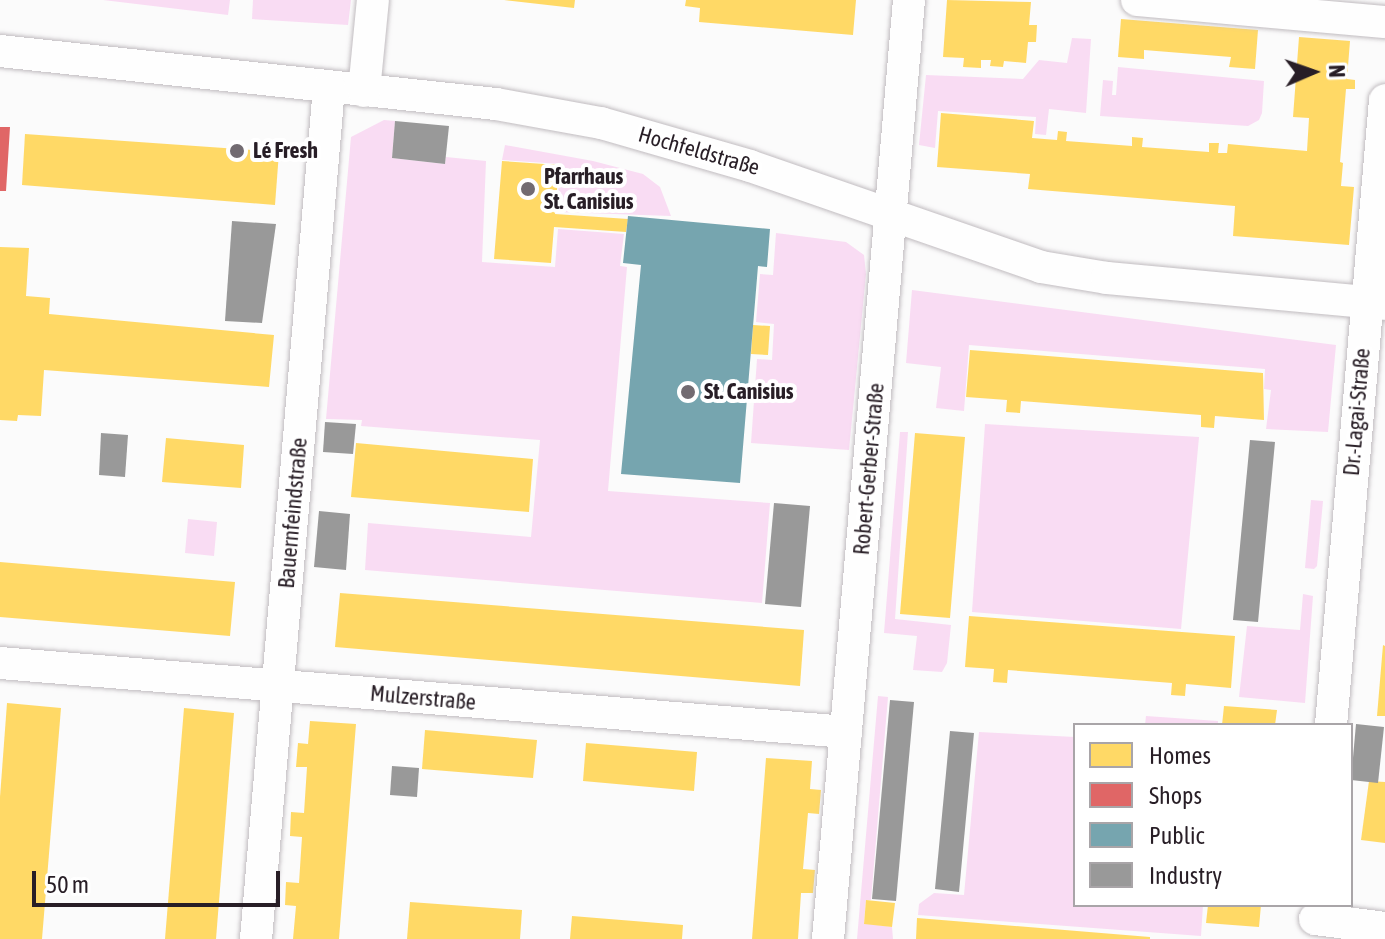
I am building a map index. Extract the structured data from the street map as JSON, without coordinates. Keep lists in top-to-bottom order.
{
  "streets": {
    "street": [
      "Hochfeldstraße",
      "Dr.-Lagai-Straße",
      "Robert-Gerber-Straße",
      "Bauernfeindstraße",
      "Mulzerstraße"
    ]
  },
  "crossings": [
    ["Hochfeldstraße", "Dr.-Lagai-Straße"],
    ["Hochfeldstraße", "Robert-Gerber-Straße"],
    ["Hochfeldstraße", "Bauernfeindstraße"],
    ["Robert-Gerber-Straße", "Mulzerstraße"],
    ["Bauernfeindstraße", "Mulzerstraße"]
  ],
  "places": ["Lé Fresh", "Pfarrhaus St. Canisius", "St. Canisius"],
  "legend": [
    "Homes",
    "Shops",
    "Public",
    "Industry"
  ],
  "scale_bar": "50 m",
  "north": "right"
}
